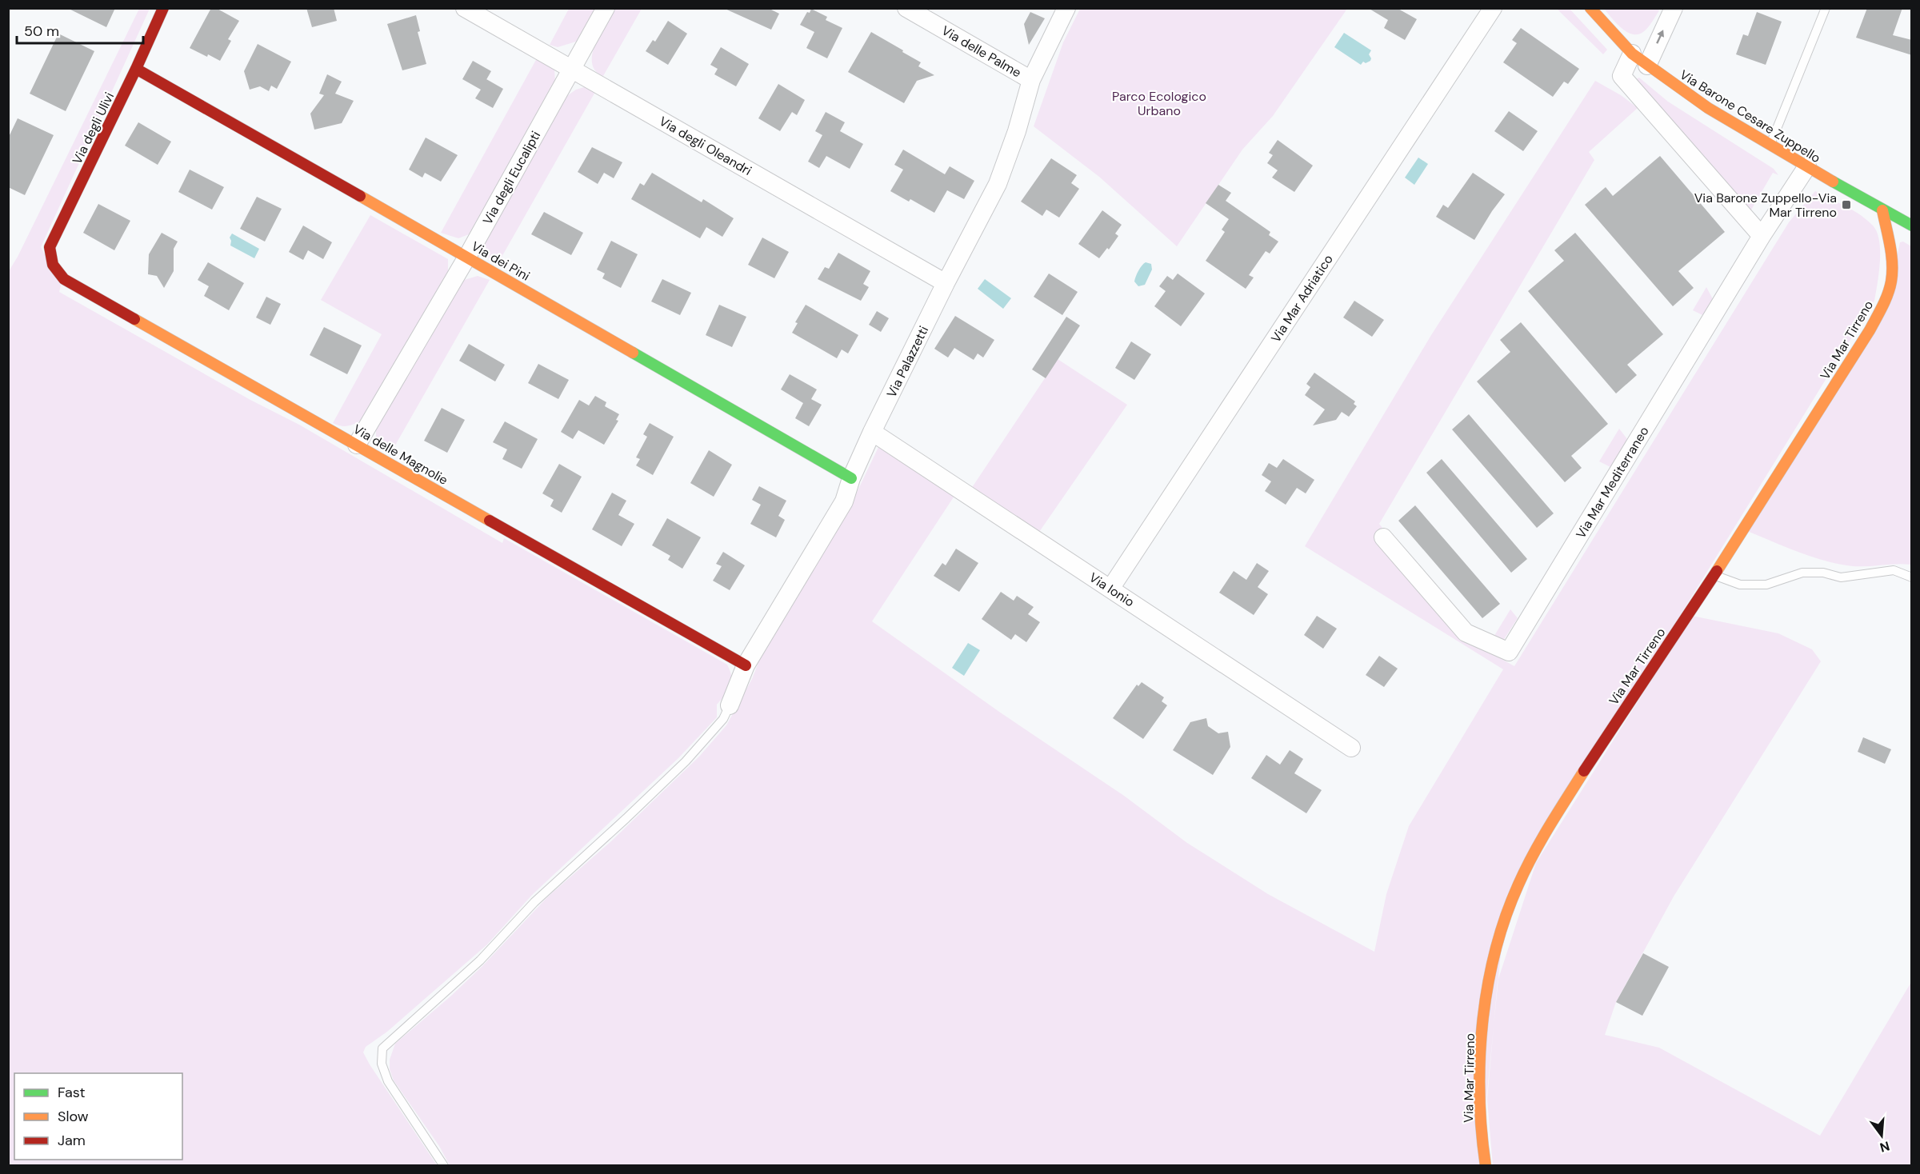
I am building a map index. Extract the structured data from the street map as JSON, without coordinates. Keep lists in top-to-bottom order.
{
  "streets": {
    "street": [
      "Via delle Palme",
      "Via Barone Cesare Zuppello",
      "Via degli Ulivi",
      "Via degli Oleandri",
      "Via degli Eucalipti",
      "Via dei Pini",
      "Via Mar Adriatico",
      "Via Mar Tirreno",
      "Via Palazzetti",
      "Via delle Magnolie",
      "Via Mar Mediterraneo",
      "Via Ionio"
    ]
  },
  "crossings": [
    ["Via delle Palme", "Via Palazzetti"],
    ["Via Barone Cesare Zuppello", "Via Mar Tirreno"],
    ["Via Barone Cesare Zuppello", "Via Mar Mediterraneo"],
    ["Via degli Ulivi", "Via dei Pini"],
    ["Via degli Ulivi", "Via delle Magnolie"],
    ["Via degli Oleandri", "Via degli Eucalipti"],
    ["Via degli Oleandri", "Via Palazzetti"],
    ["Via degli Eucalipti", "Via dei Pini"],
    ["Via degli Eucalipti", "Via delle Magnolie"],
    ["Via dei Pini", "Via Palazzetti"],
    ["Via Mar Adriatico", "Via Ionio"],
    ["Via Palazzetti", "Via delle Magnolie"],
    ["Via Palazzetti", "Via Ionio"]
  ],
  "parks": ["Parco Ecologico Urbano"],
  "places": {
    "transit": ["Via Barone Zuppello-Via Mar Tirreno"]
  },
  "legend": ["Fast", "Slow", "Jam"],
  "scale_bar": "50 m",
  "north": "bottom"
}
